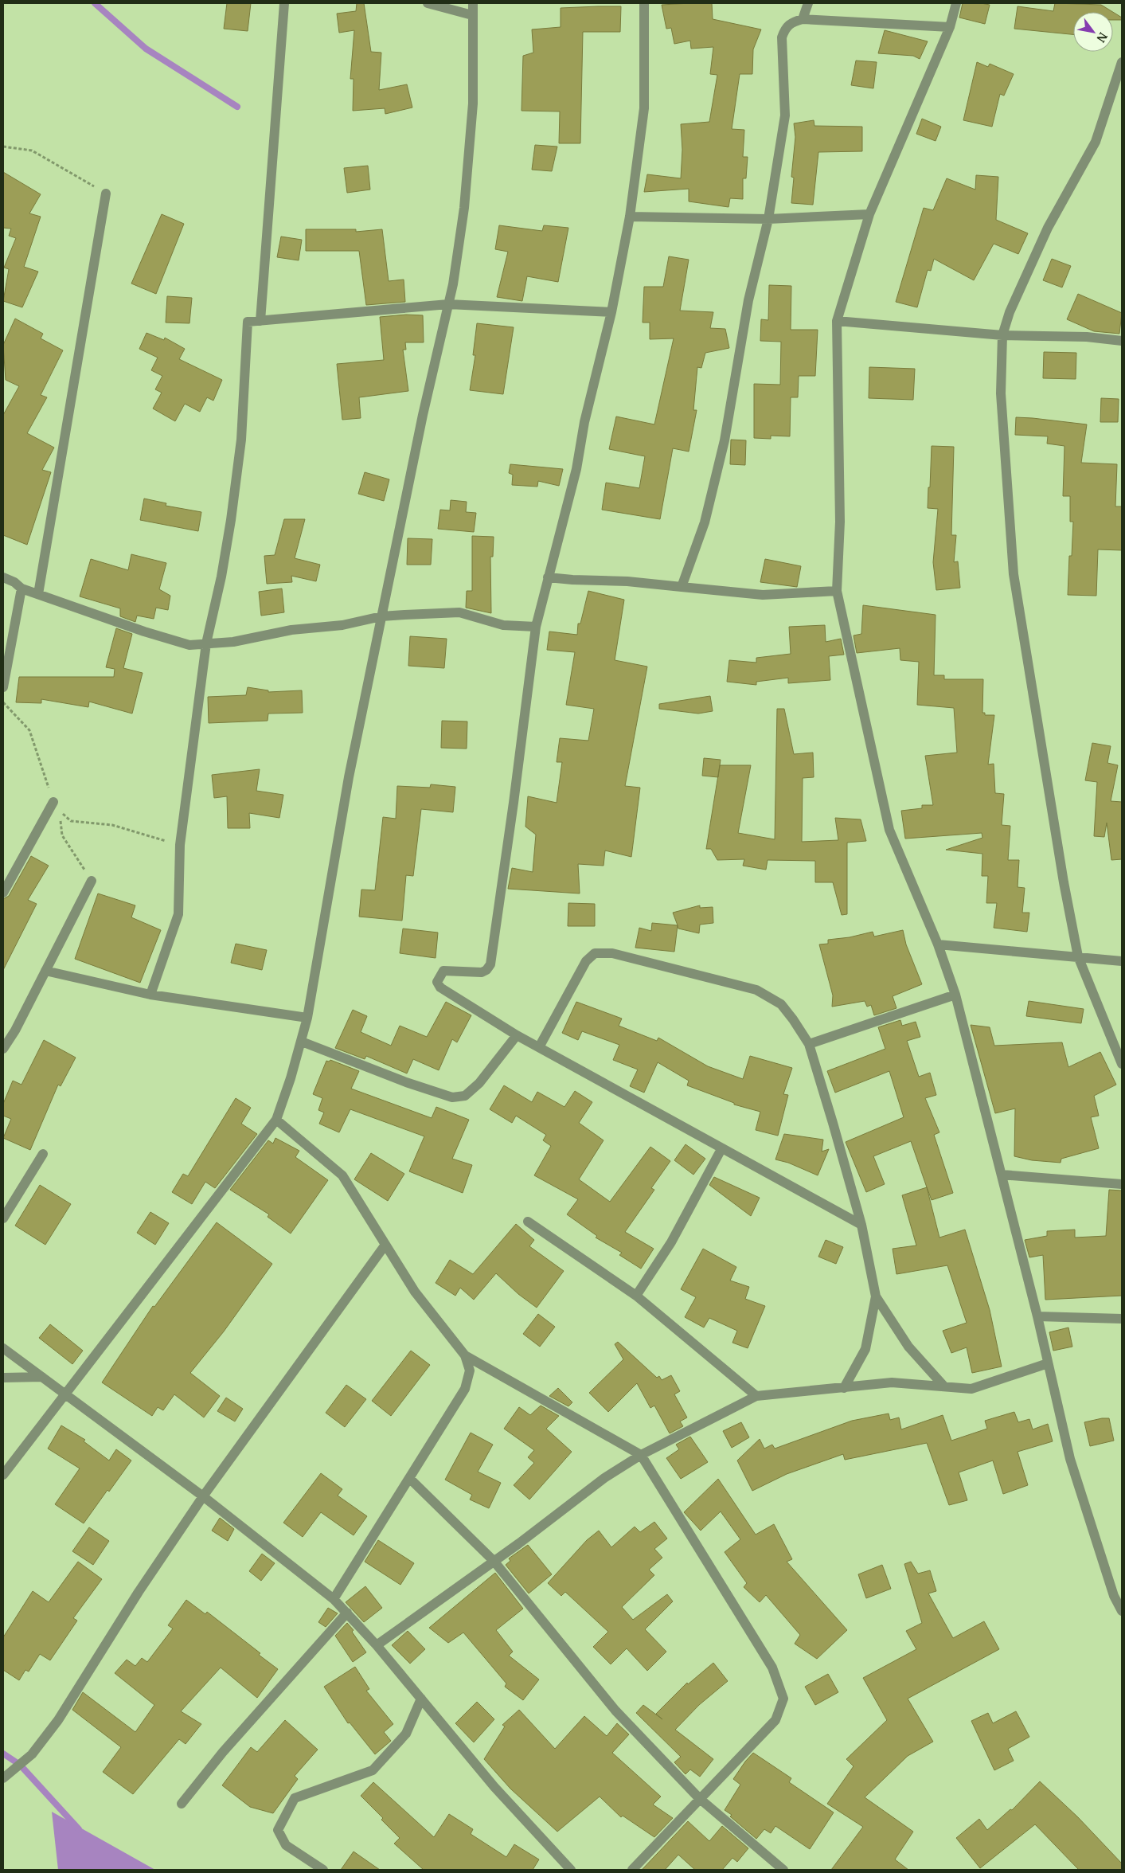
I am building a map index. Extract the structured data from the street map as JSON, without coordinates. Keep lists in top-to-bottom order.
{
  "north": "bottom right"
}
